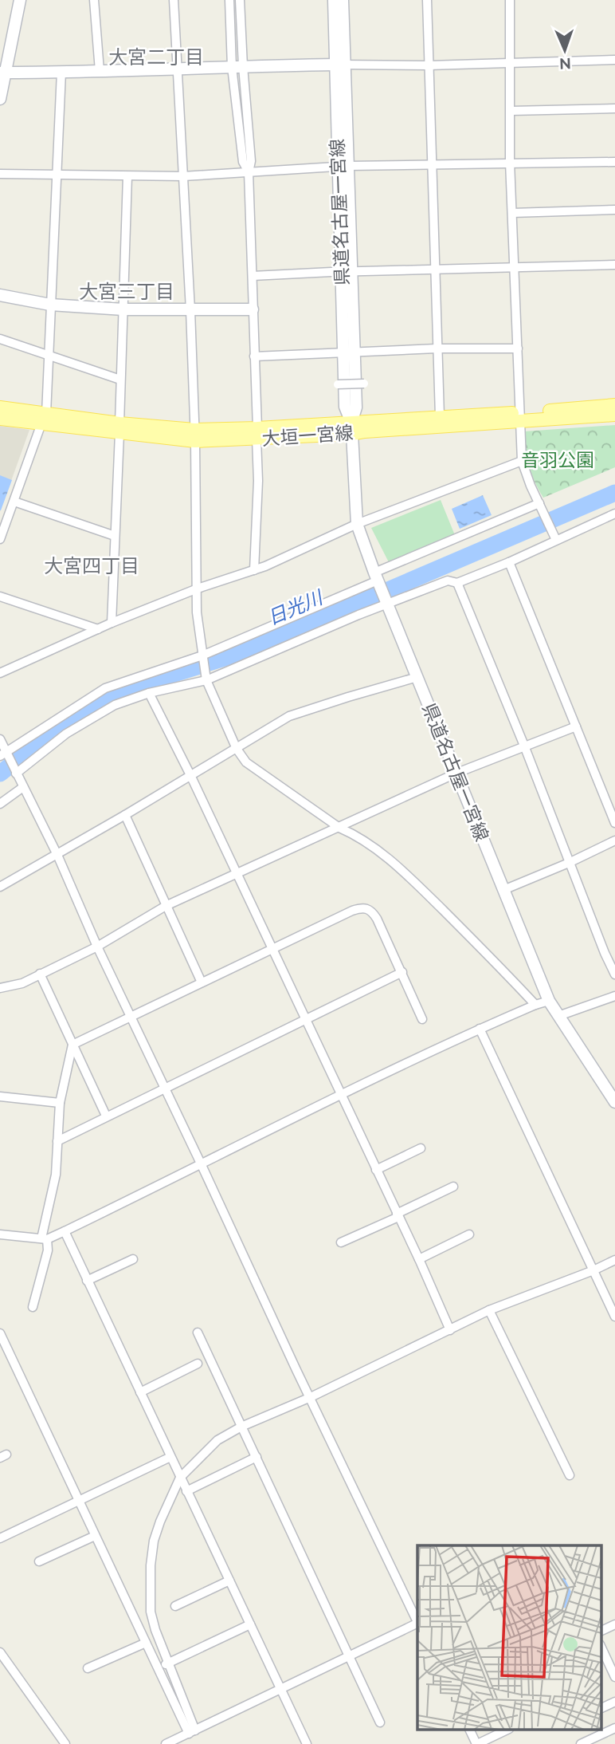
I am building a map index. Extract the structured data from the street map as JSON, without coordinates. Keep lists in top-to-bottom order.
{
  "streets": {
    "main road": ["県道名古屋一宮線", "大垣一宮線"]
  },
  "crossings": [
    ["県道名古屋一宮線", "大垣一宮線"]
  ],
  "districts": ["大宮二丁目", "大宮三丁目", "大宮四丁目"],
  "water": ["日光川"],
  "parks": ["音羽公園"],
  "north": "bottom"
}
